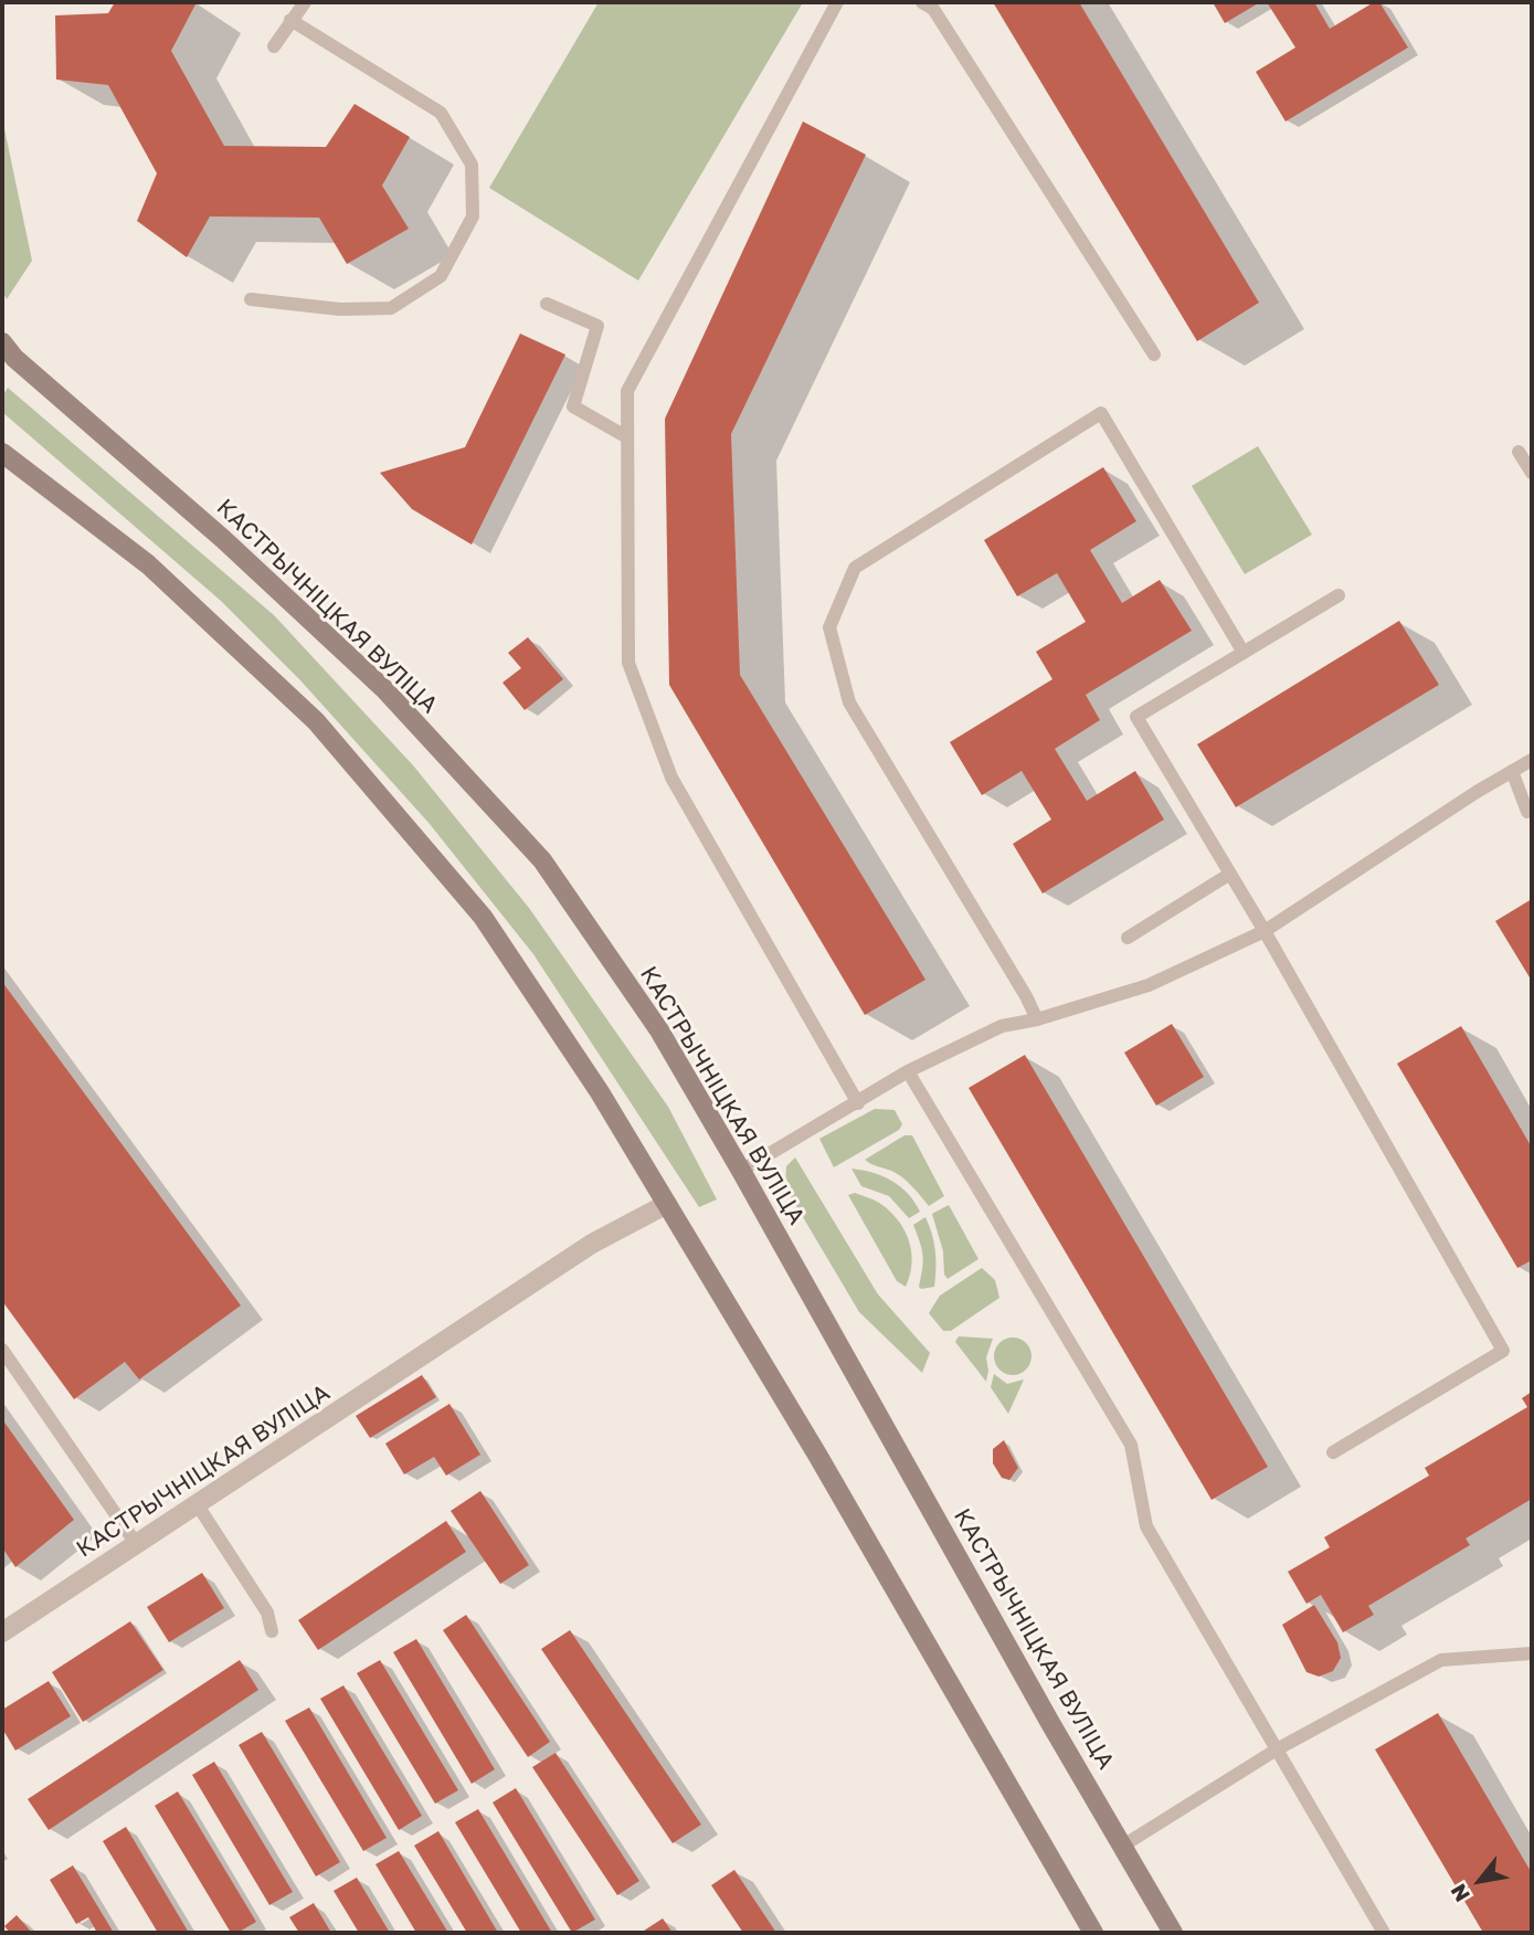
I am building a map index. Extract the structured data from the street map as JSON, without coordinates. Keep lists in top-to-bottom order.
{
  "streets": {
    "main road": ["КАСТРЫЧНІЦКАЯ ВУЛІЦА"]
  },
  "north": "bottom left"
}
